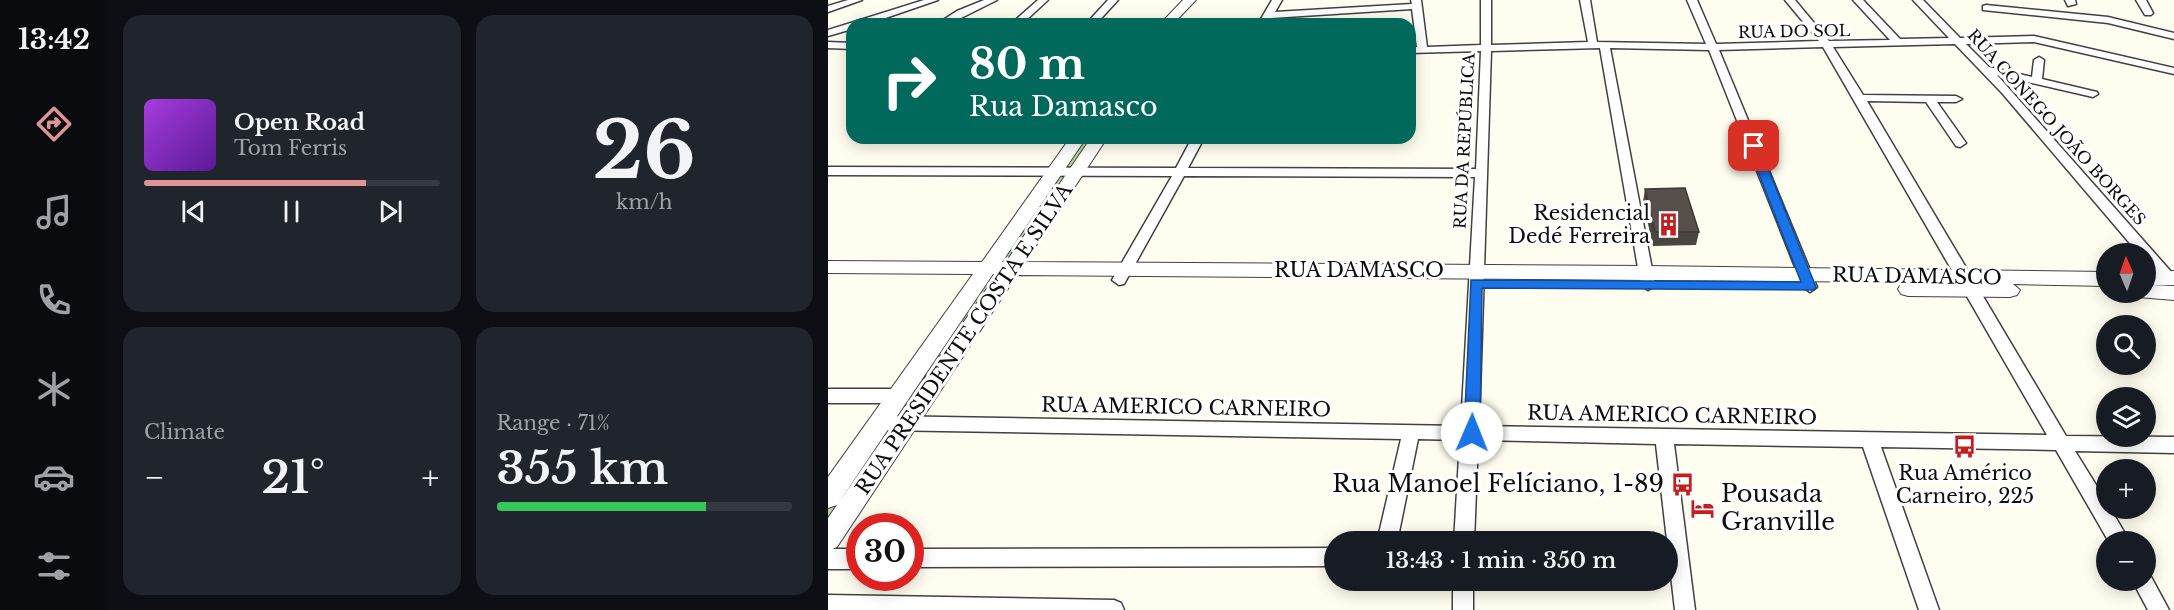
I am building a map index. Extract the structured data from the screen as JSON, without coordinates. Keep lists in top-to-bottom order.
{
  "streets": {
    "street": [
      "RUA DO SOL",
      "RUA CONEGO JOÃO BORGES",
      "RUA DA REPÚBLICA",
      "RUA DAMASCO",
      "RUA PRESIDENTE COSTA E SILVA",
      "RUA AMERICO CARNEIRO"
    ]
  },
  "crossings": [
    ["RUA DO SOL", "RUA CONEGO JOÃO BORGES"],
    ["RUA DO SOL", "RUA DA REPÚBLICA"],
    ["RUA DA REPÚBLICA", "RUA DAMASCO"],
    ["RUA DA REPÚBLICA", "RUA AMERICO CARNEIRO"],
    ["RUA DAMASCO", "RUA PRESIDENTE COSTA E SILVA"],
    ["RUA PRESIDENTE COSTA E SILVA", "RUA AMERICO CARNEIRO"]
  ],
  "places": {
    "building": ["Residencial Dedé Ferreira"],
    "bus stop": ["Rua Américo Carneiro, 225", "Rua Manoel Felíciano, 1-89"],
    "hotel": ["Pousada Granville"]
  },
  "north": "top",
  "page": {
    "tabs": "13:42",
    "tile": [
      ["26", "km/h"],
      "Climate",
      ["Range · 71%", "355 km"]
    ],
    "turn": ["80 m", "Rua Damasco"],
    "song": ["Open Road", "Tom Ferris"],
    "map_buttons": ["+", "−"],
    "heat": ["−", "21°", "+"],
    "limit": "30",
    "trip": "13:43 · 1 min · 350 m"
  }
}
